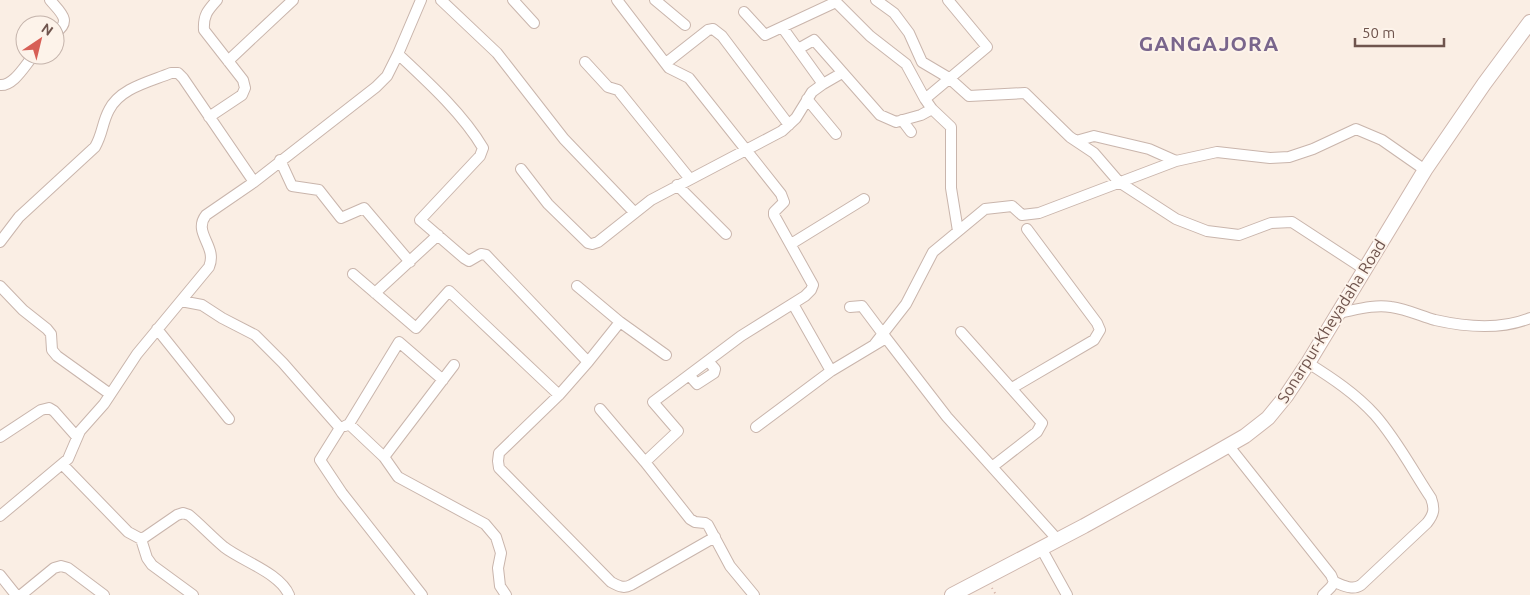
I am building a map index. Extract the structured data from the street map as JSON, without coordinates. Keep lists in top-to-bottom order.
{
  "streets": {
    "main road": ["Sonarpur-Kheyadaha Road"]
  },
  "districts": ["GANGAJORA"],
  "scale_bar": "50 m",
  "north": "top right"
}
